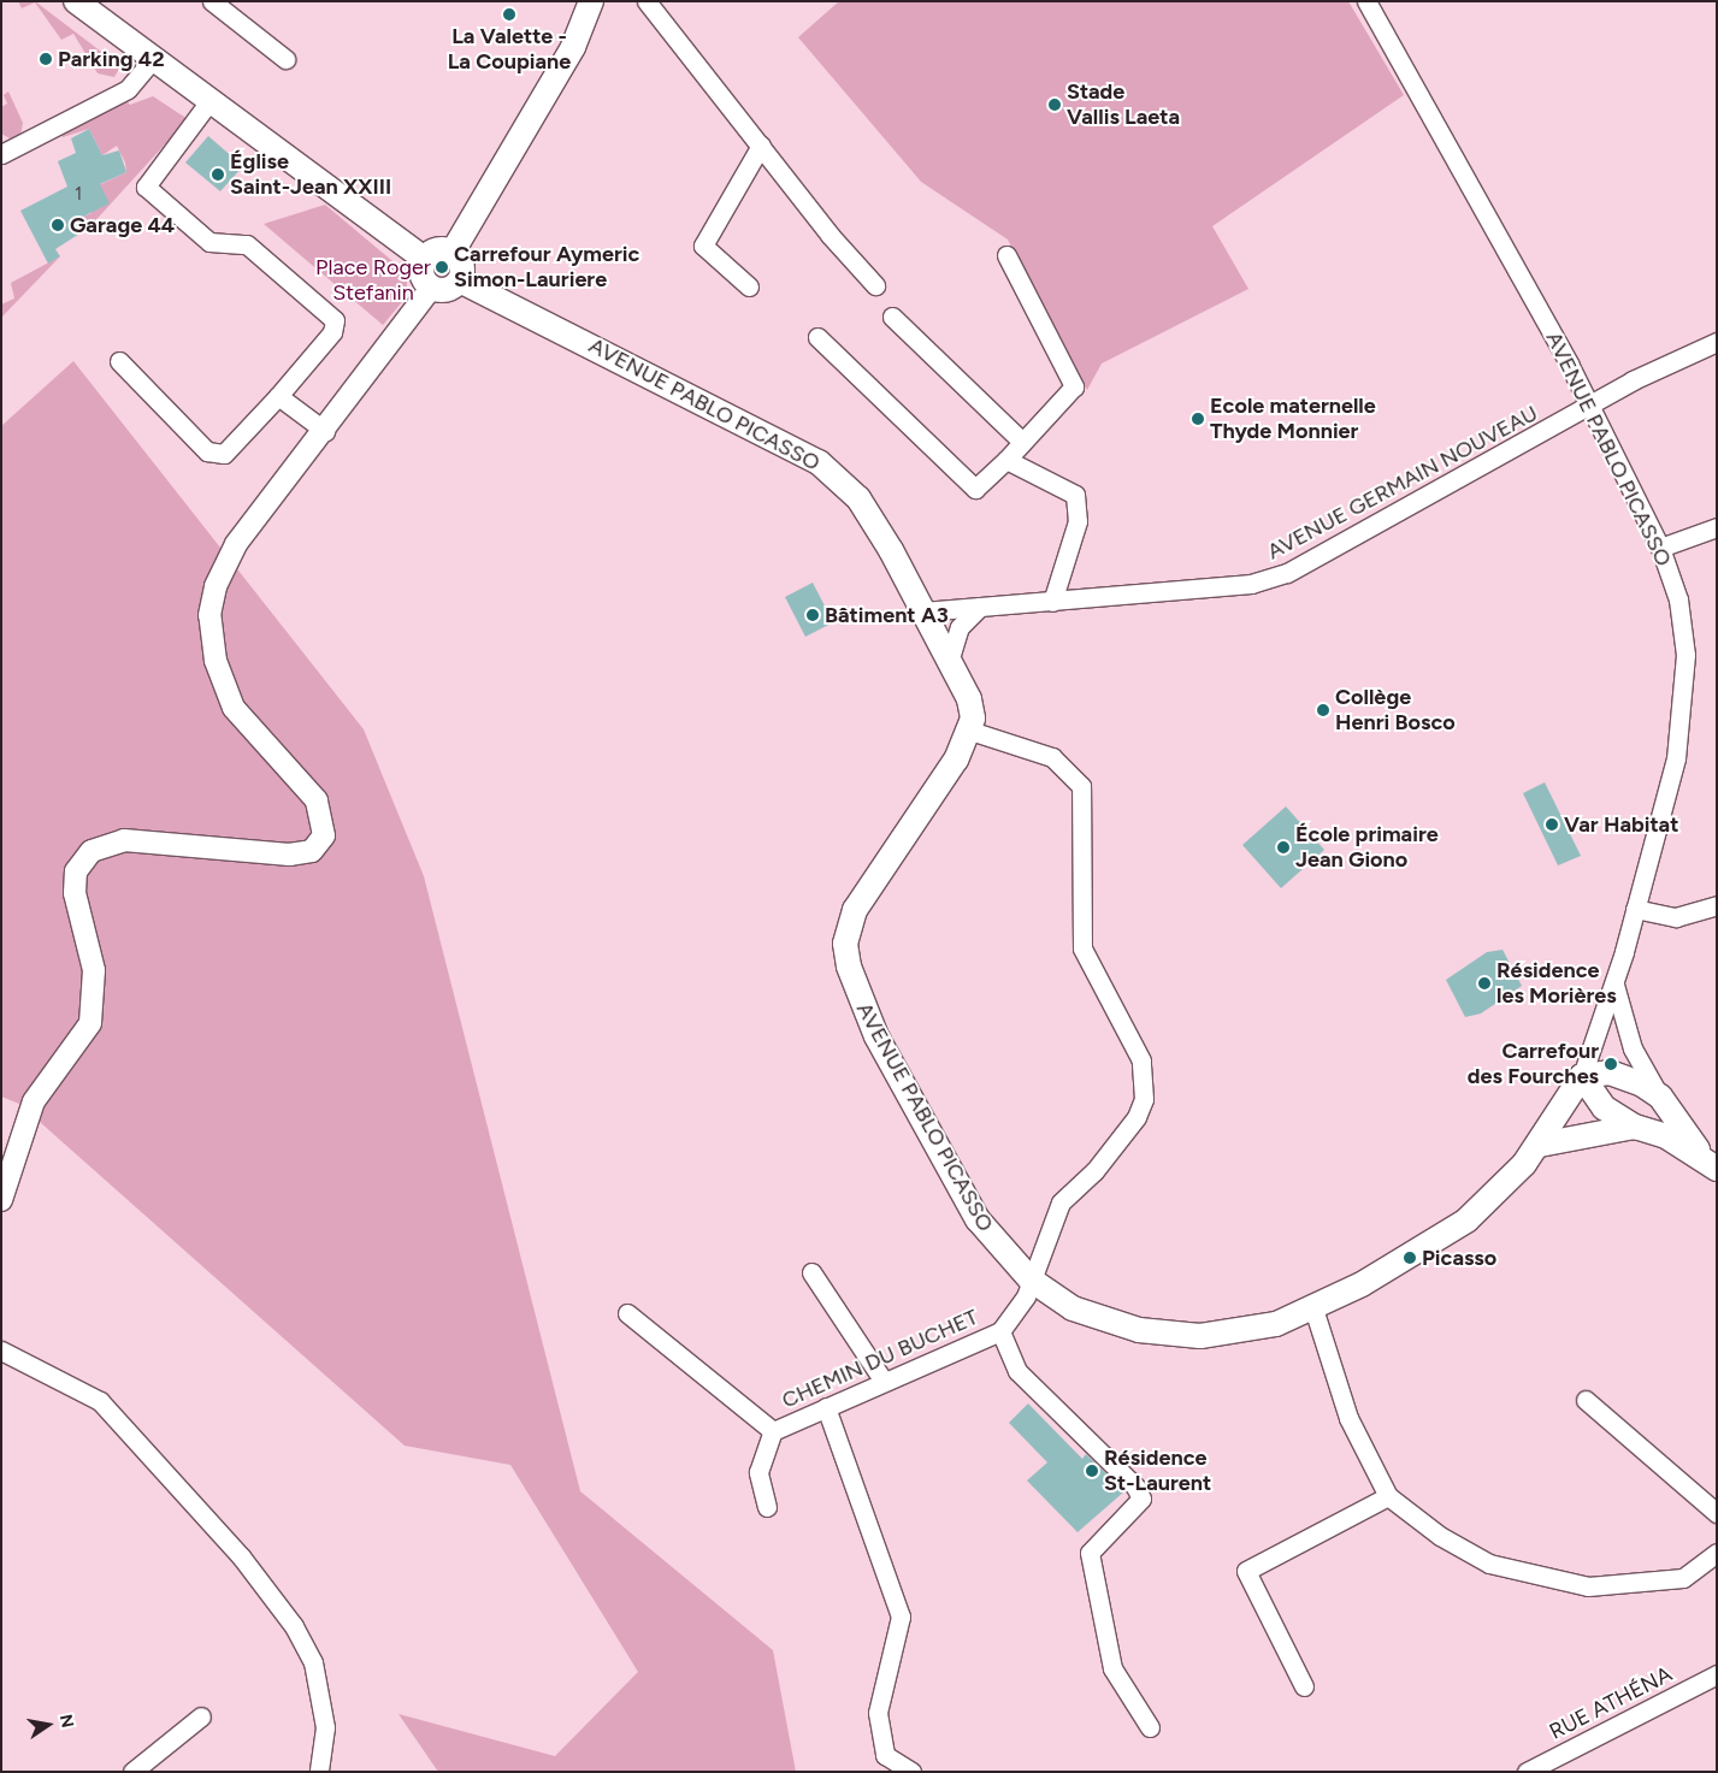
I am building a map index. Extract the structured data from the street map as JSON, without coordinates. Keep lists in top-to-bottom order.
{
  "streets": {
    "main road": ["AVENUE PABLO PICASSO"],
    "street": ["AVENUE GERMAIN NOUVEAU", "CHEMIN DU BUCHET", "RUE ATHÉNA"]
  },
  "crossings": [
    ["AVENUE PABLO PICASSO", "AVENUE GERMAIN NOUVEAU"],
    ["AVENUE PABLO PICASSO", "CHEMIN DU BUCHET"]
  ],
  "parks": ["Place Roger Stefanin"],
  "places": [
    "La Valette - La Coupiane",
    "Parking 42",
    "Stade Vallis Laeta",
    "Église Saint-Jean XXIII",
    "Garage 44",
    "Carrefour Aymeric Simon-Lauriere",
    "Ecole maternelle Thyde Monnier",
    "Bâtiment A3",
    "Collège Henri Bosco",
    "Var Habitat",
    "École primaire Jean Giono",
    "Résidence les Morières",
    "Carrefour des Fourches",
    "Picasso",
    "Résidence St-Laurent"
  ],
  "house_numbers": ["1"],
  "north": "right"
}
